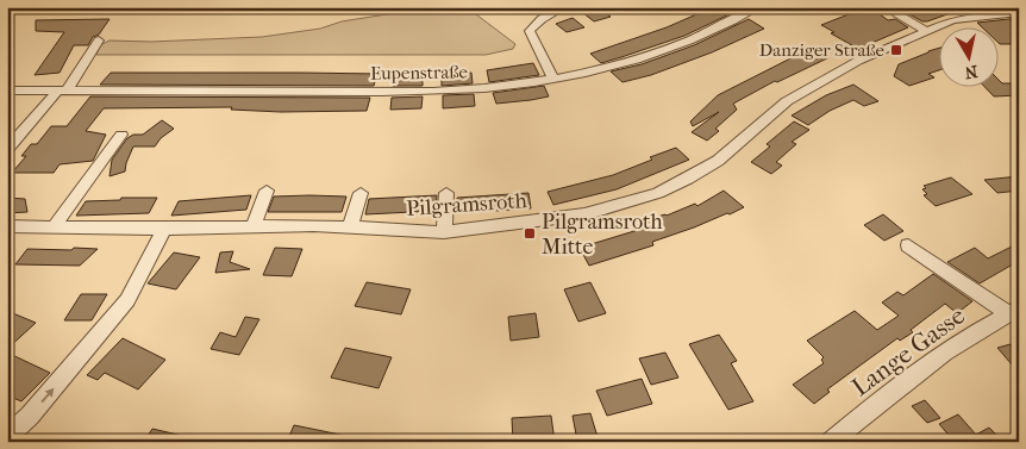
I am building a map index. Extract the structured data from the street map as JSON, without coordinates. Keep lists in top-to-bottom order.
{
  "streets": {
    "street": ["Eupenstraße", "Pilgramsroth", "Lange Gasse"]
  },
  "places": {
    "transit": ["Danziger Straße", "Pilgramsroth Mitte"]
  },
  "north": "bottom"
}
